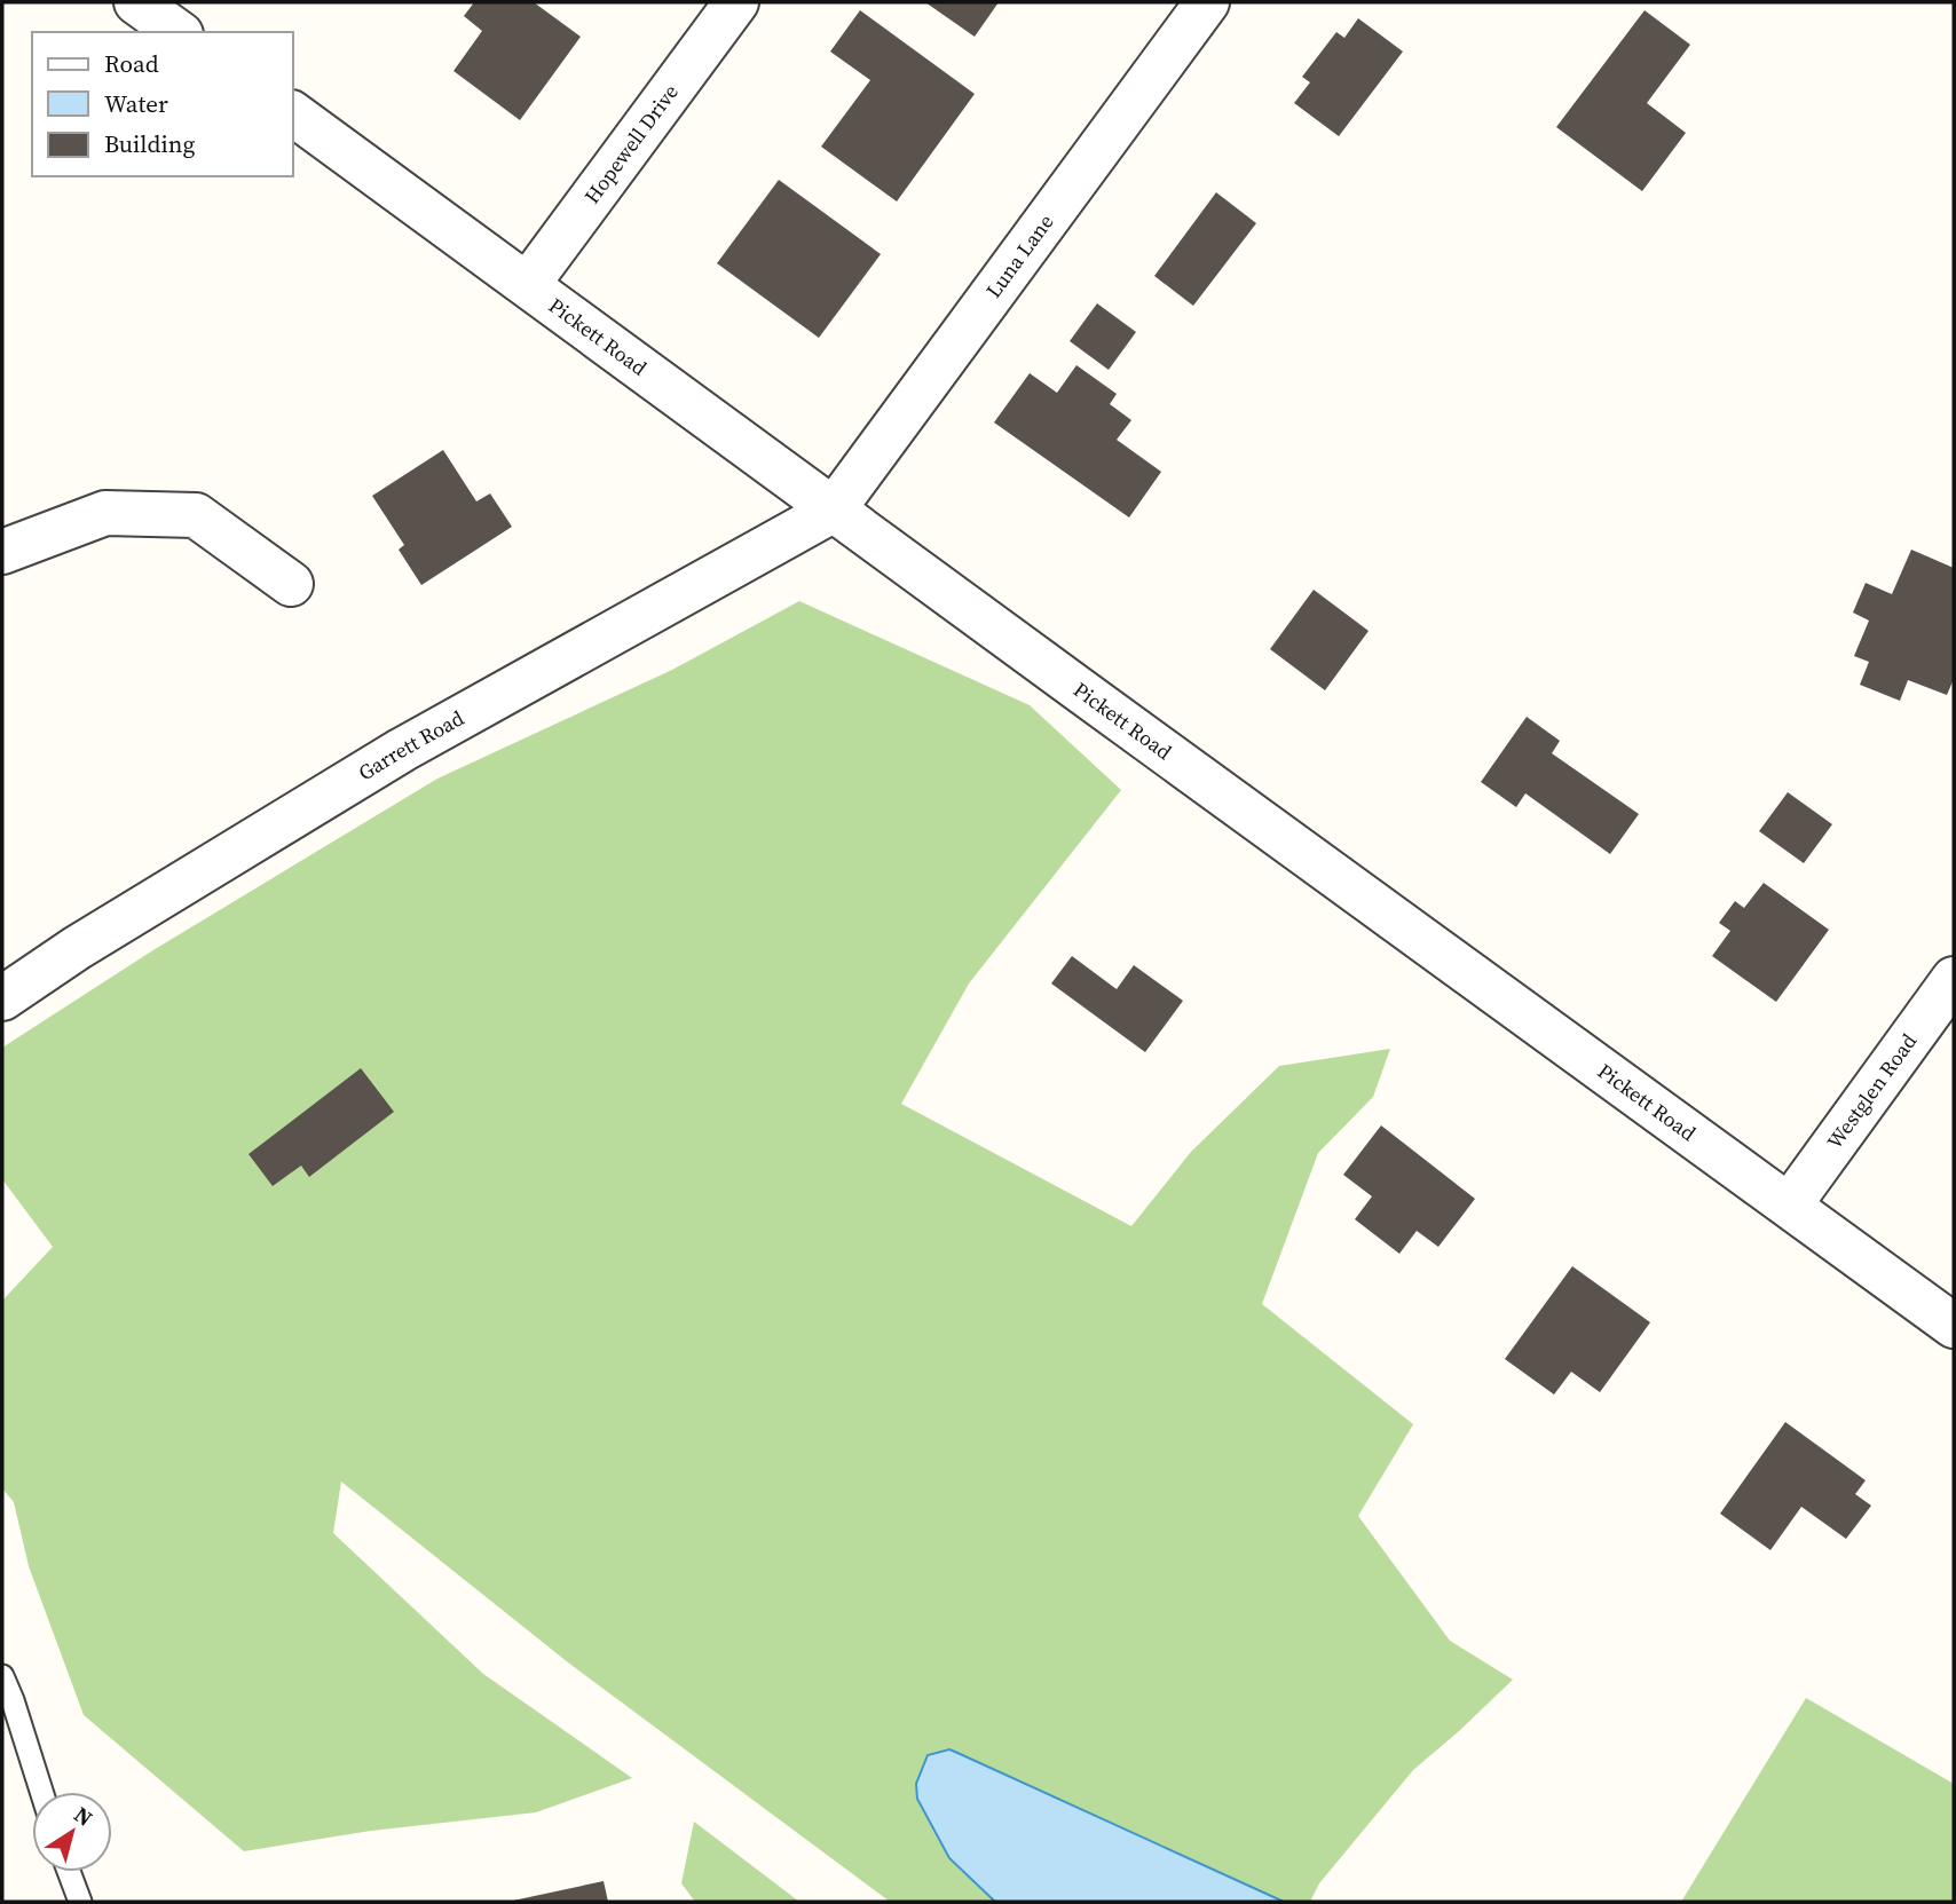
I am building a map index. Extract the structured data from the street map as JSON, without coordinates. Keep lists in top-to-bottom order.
{
  "streets": {
    "street": [
      "Hopewell Drive",
      "Luna Lane",
      "Pickett Road",
      "Garrett Road",
      "Westglen Road"
    ]
  },
  "crossings": [
    ["Hopewell Drive", "Pickett Road"],
    ["Luna Lane", "Pickett Road"],
    ["Luna Lane", "Garrett Road"],
    ["Pickett Road", "Garrett Road"],
    ["Pickett Road", "Westglen Road"]
  ],
  "legend": ["Road", "Water", "Building"],
  "north": "top right"
}
